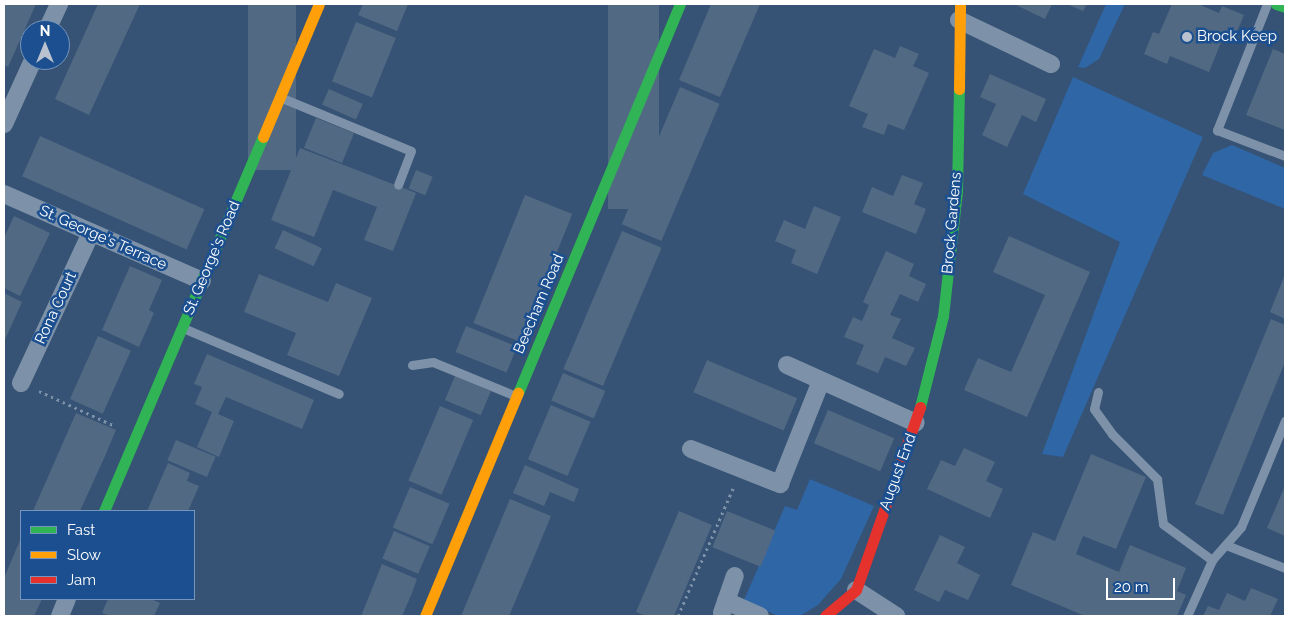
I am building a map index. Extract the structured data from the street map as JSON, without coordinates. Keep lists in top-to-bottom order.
{
  "streets": {
    "street": [
      "Brock Gardens",
      "St. George's Terrace",
      "St. George's Road",
      "Beecham Road",
      "Rona Court",
      "August End"
    ]
  },
  "crossings": [
    ["Brock Gardens", "August End"],
    ["St. George's Terrace", "St. George's Road"],
    ["St. George's Terrace", "Rona Court"]
  ],
  "places": ["Brock Keep"],
  "legend": ["Fast", "Slow", "Jam"],
  "scale_bar": "20 m",
  "north": "top"
}
